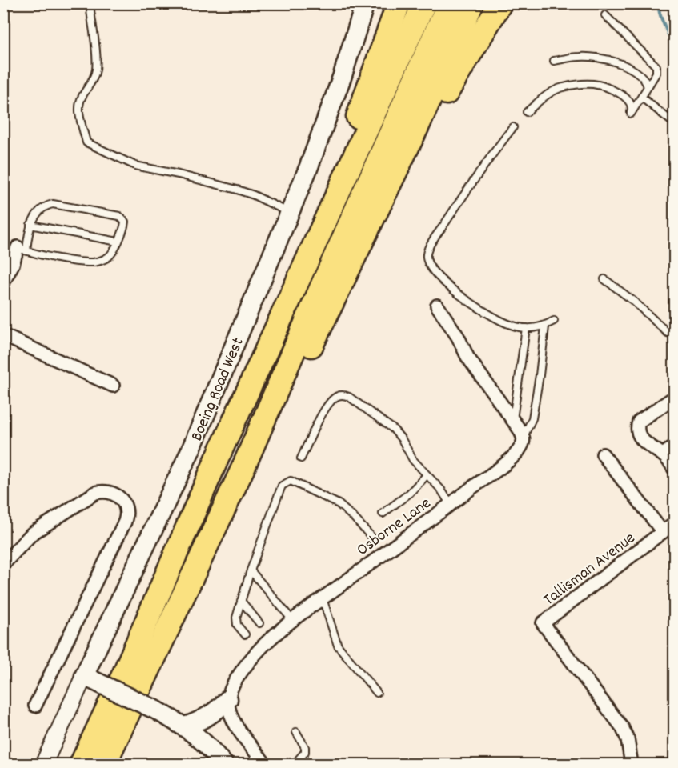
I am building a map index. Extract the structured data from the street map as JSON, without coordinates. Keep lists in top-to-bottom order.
{
  "streets": {
    "main road": ["Boeing Road West"],
    "street": ["Osborne Lane", "Tallisman Avenue"]
  }
}
